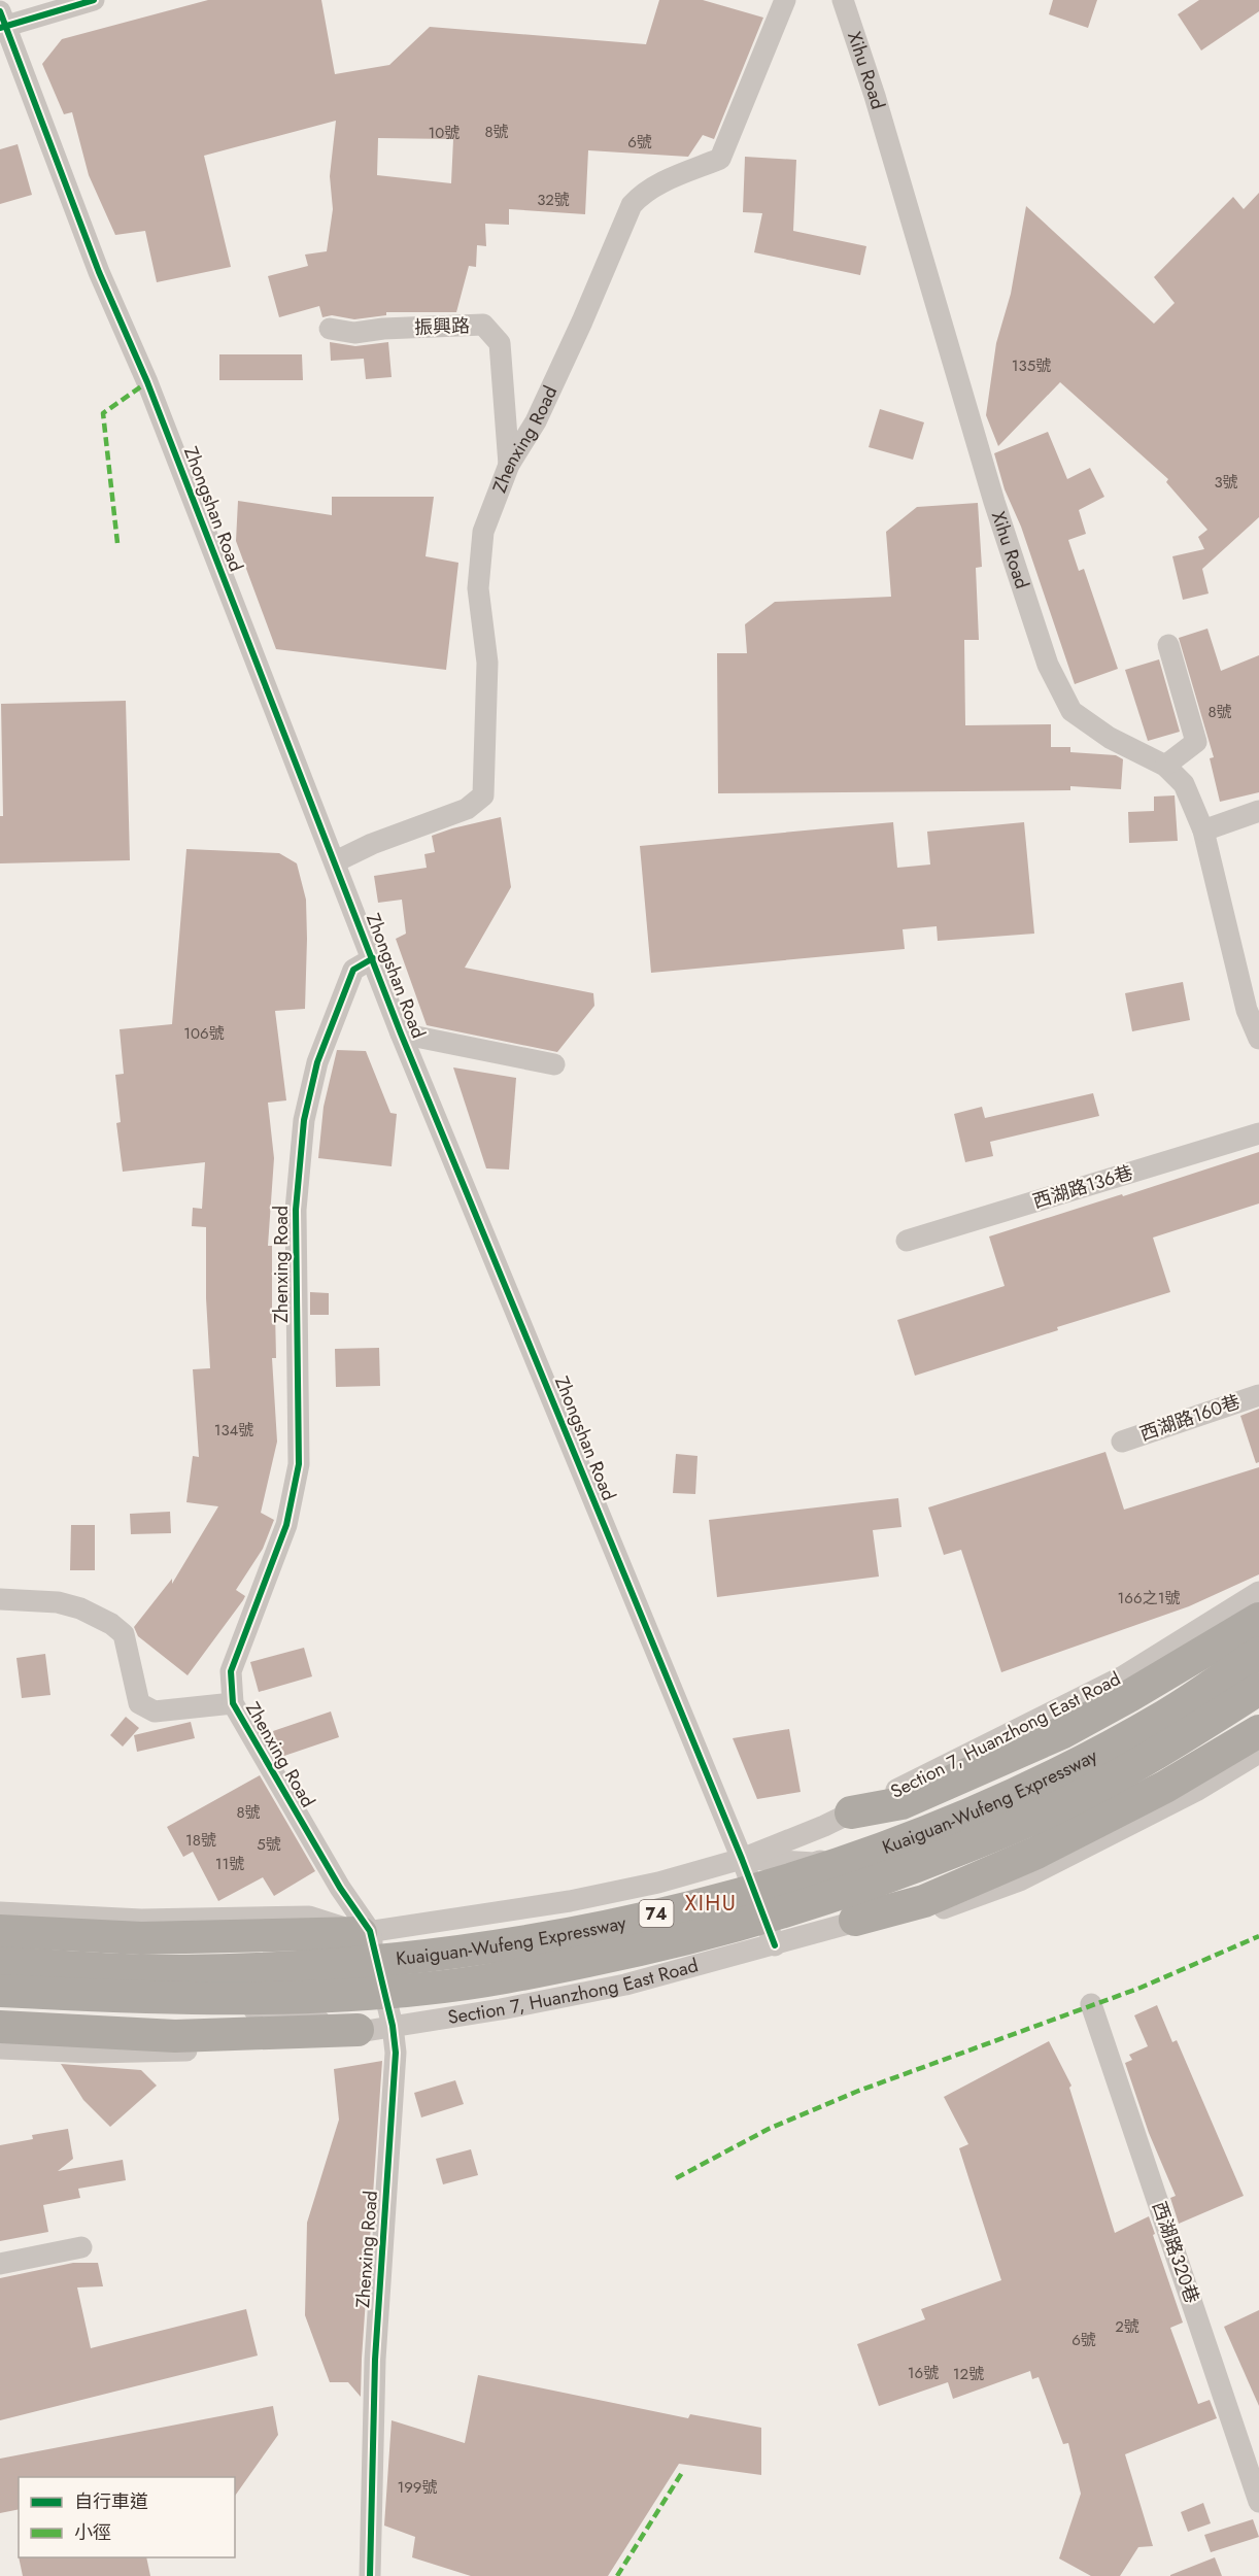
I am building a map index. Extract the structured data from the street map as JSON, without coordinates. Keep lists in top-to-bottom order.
{
  "streets": {
    "highway": ["Kuaiguan-Wufeng Expressway", "74"],
    "street": [
      "Xihu Road",
      "振興路",
      "Zhenxing Road",
      "Zhongshan Road",
      "西湖路136巷",
      "西湖路160巷",
      "Section 7, Huanzhong East Road",
      "西湖路320巷"
    ]
  },
  "crossings": [
    ["振興路", "Zhenxing Road"],
    ["Zhenxing Road", "Zhongshan Road"],
    ["Zhenxing Road", "Section 7, Huanzhong East Road"],
    ["Zhongshan Road", "Section 7, Huanzhong East Road"]
  ],
  "districts": ["XIHU"],
  "house_numbers": [
    "8號",
    "10號",
    "6號",
    "32號",
    "135號",
    "3號",
    "8號",
    "106號",
    "134號",
    "166之1號",
    "8號",
    "18號",
    "5號",
    "11號",
    "2號",
    "6號",
    "16號",
    "12號",
    "199號"
  ],
  "legend": ["自行車道", "小徑"]
}
